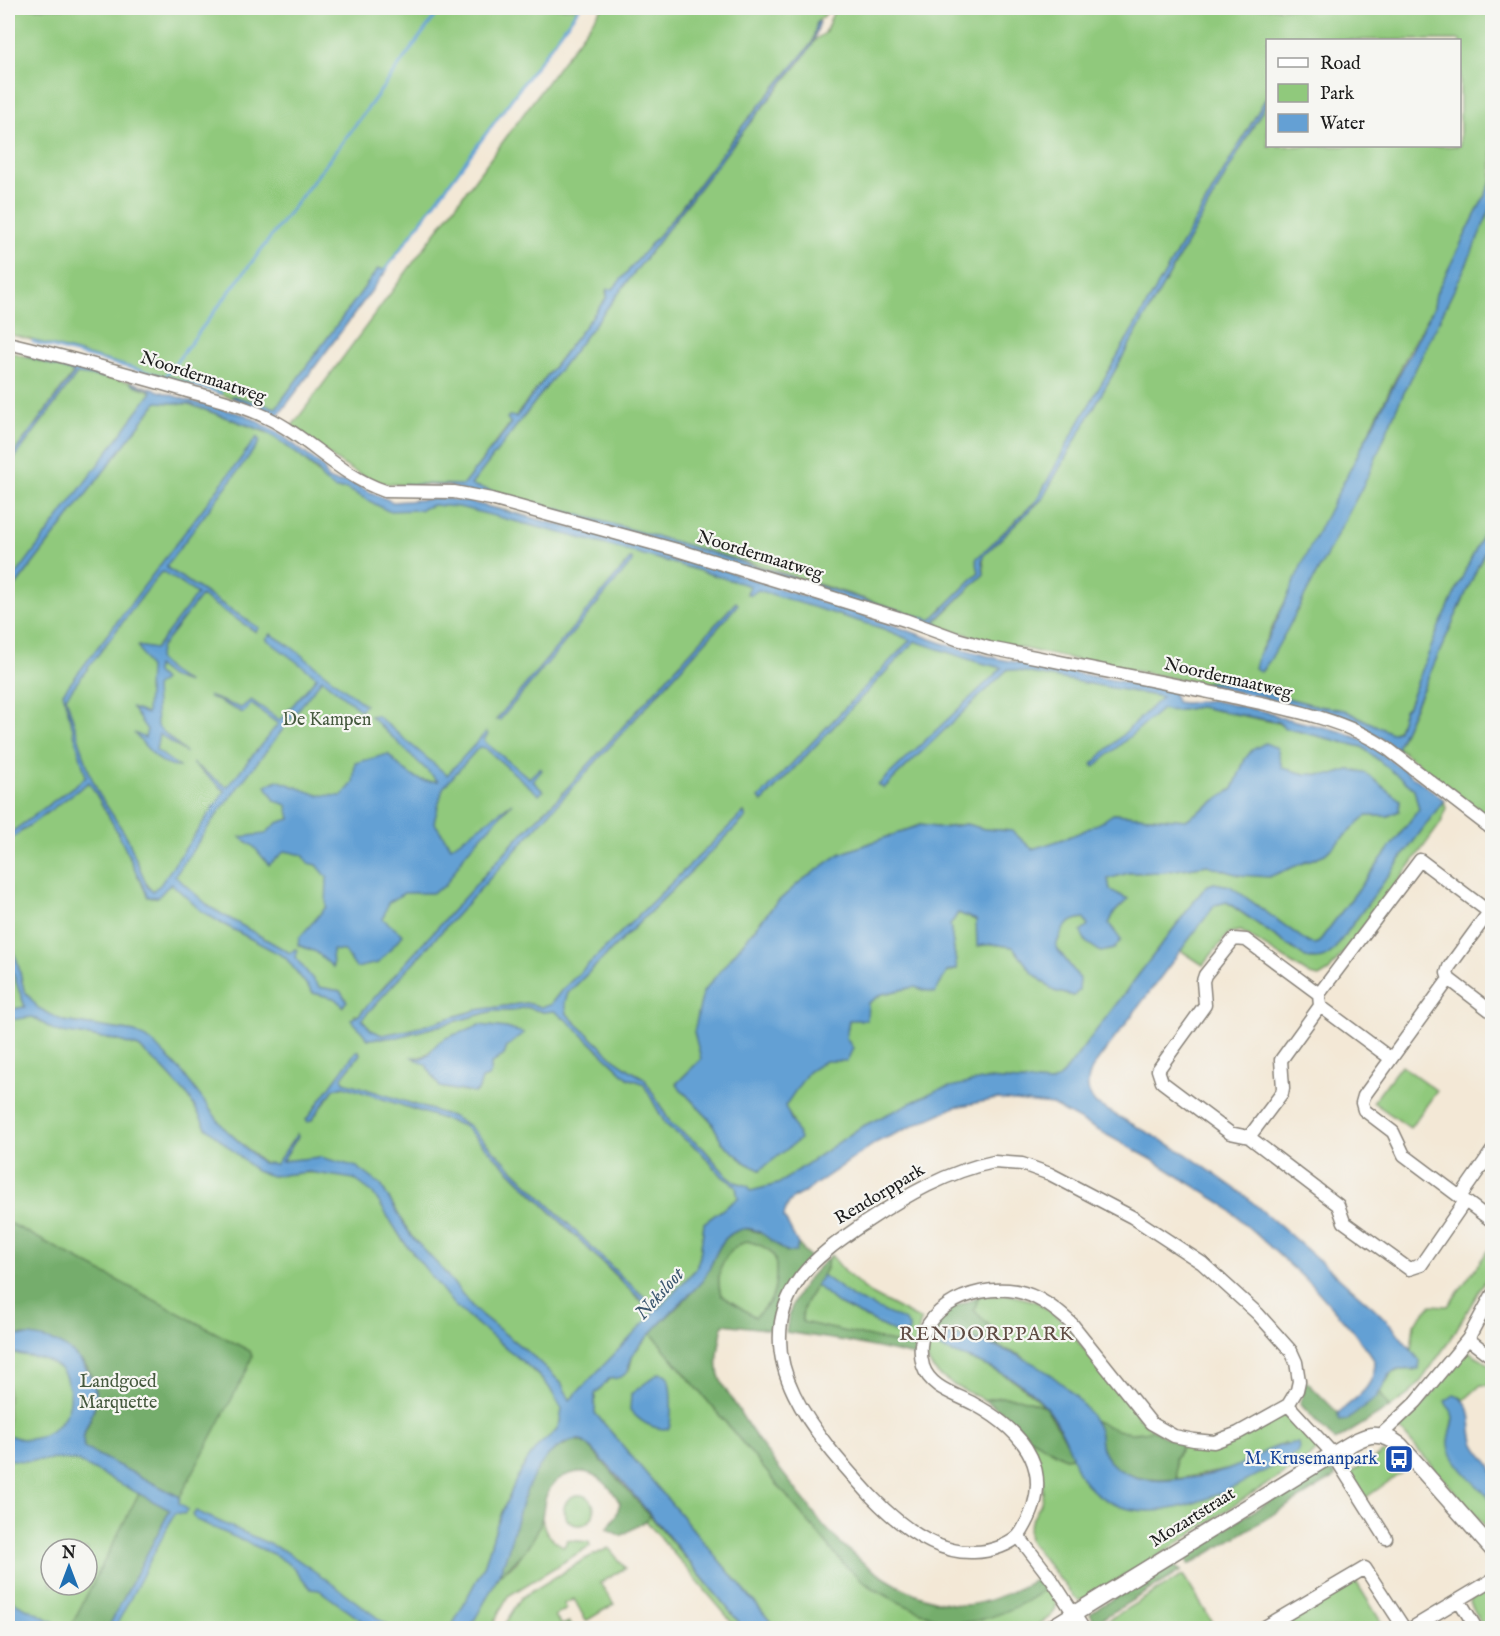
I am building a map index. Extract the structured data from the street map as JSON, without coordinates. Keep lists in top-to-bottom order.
{
  "streets": {
    "street": ["Noordermaatweg", "Rendorppark", "Mozartstraat"]
  },
  "districts": ["RENDORPPARK"],
  "water": ["Neksloot"],
  "parks": ["De Kampen", "Landgoed Marquette"],
  "places": {
    "bus stop": ["M. Krusemanpark"]
  },
  "legend": ["Road", "Park", "Water"],
  "north": "top"
}
